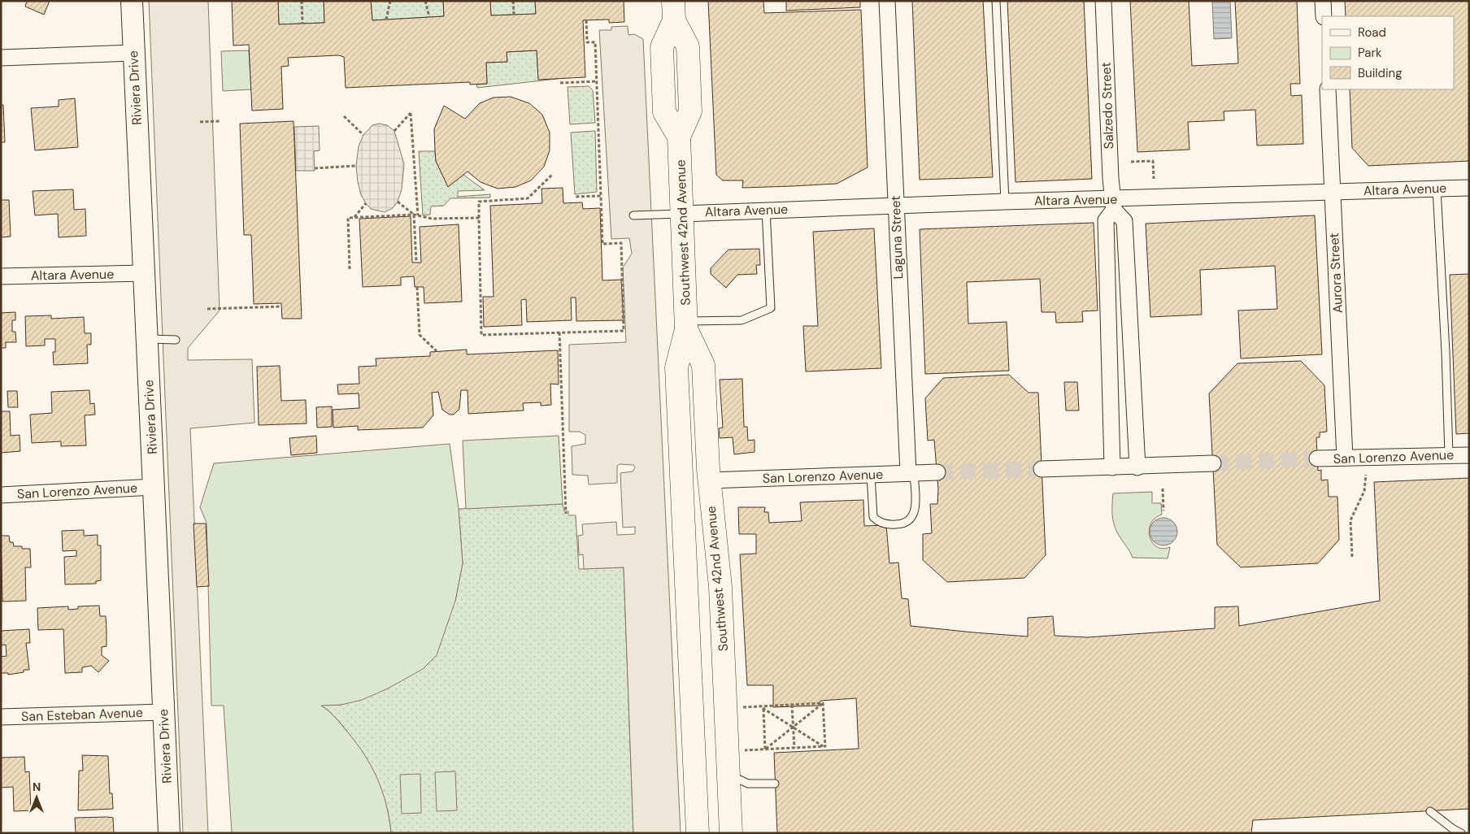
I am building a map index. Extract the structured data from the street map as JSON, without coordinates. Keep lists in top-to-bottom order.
{
  "streets": {
    "main road": ["Southwest 42nd Avenue"],
    "street": [
      "Riviera Drive",
      "Salzedo Street",
      "Altara Avenue",
      "Laguna Street",
      "Aurora Street",
      "San Lorenzo Avenue",
      "San Esteban Avenue"
    ]
  },
  "crossings": [
    ["Riviera Drive", "Altara Avenue"],
    ["Riviera Drive", "San Lorenzo Avenue"],
    ["Riviera Drive", "San Esteban Avenue"],
    ["Salzedo Street", "Altara Avenue"],
    ["Altara Avenue", "Southwest 42nd Avenue"],
    ["Altara Avenue", "Laguna Street"],
    ["Altara Avenue", "Aurora Street"],
    ["Southwest 42nd Avenue", "San Lorenzo Avenue"],
    ["Laguna Street", "San Lorenzo Avenue"],
    ["Aurora Street", "San Lorenzo Avenue"]
  ],
  "legend": ["Road", "Park", "Building"],
  "north": "top"
}
